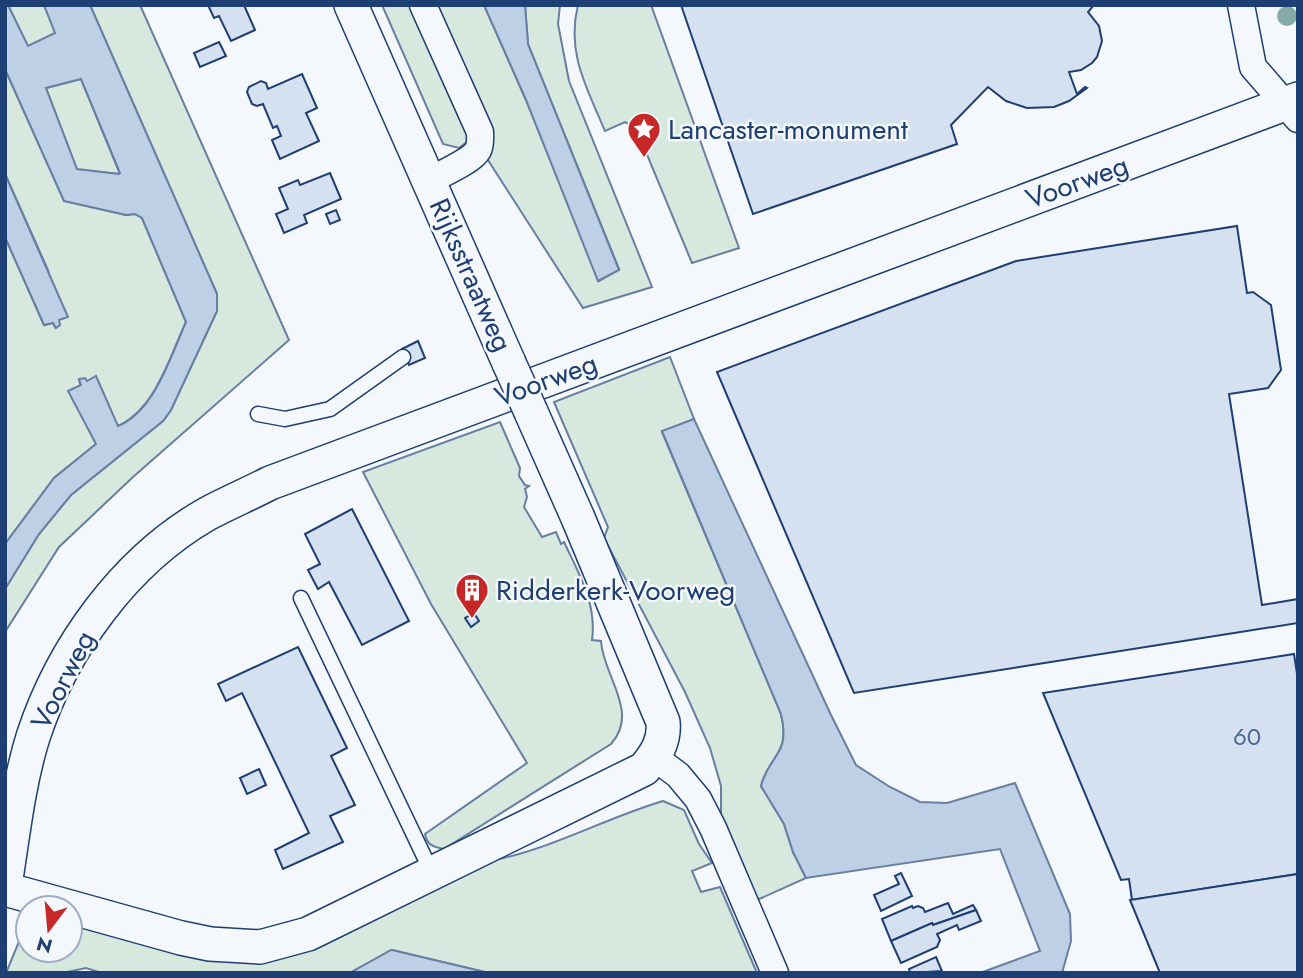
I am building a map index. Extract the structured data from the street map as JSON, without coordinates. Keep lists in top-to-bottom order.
{
  "streets": {
    "street": ["Voorweg", "Rijksstraatweg"]
  },
  "crossings": [
    ["Voorweg", "Rijksstraatweg"]
  ],
  "places": {
    "place": ["Lancaster-monument"],
    "building": ["Ridderkerk-Voorweg"]
  },
  "house_numbers": ["60"],
  "north": "bottom"
}
